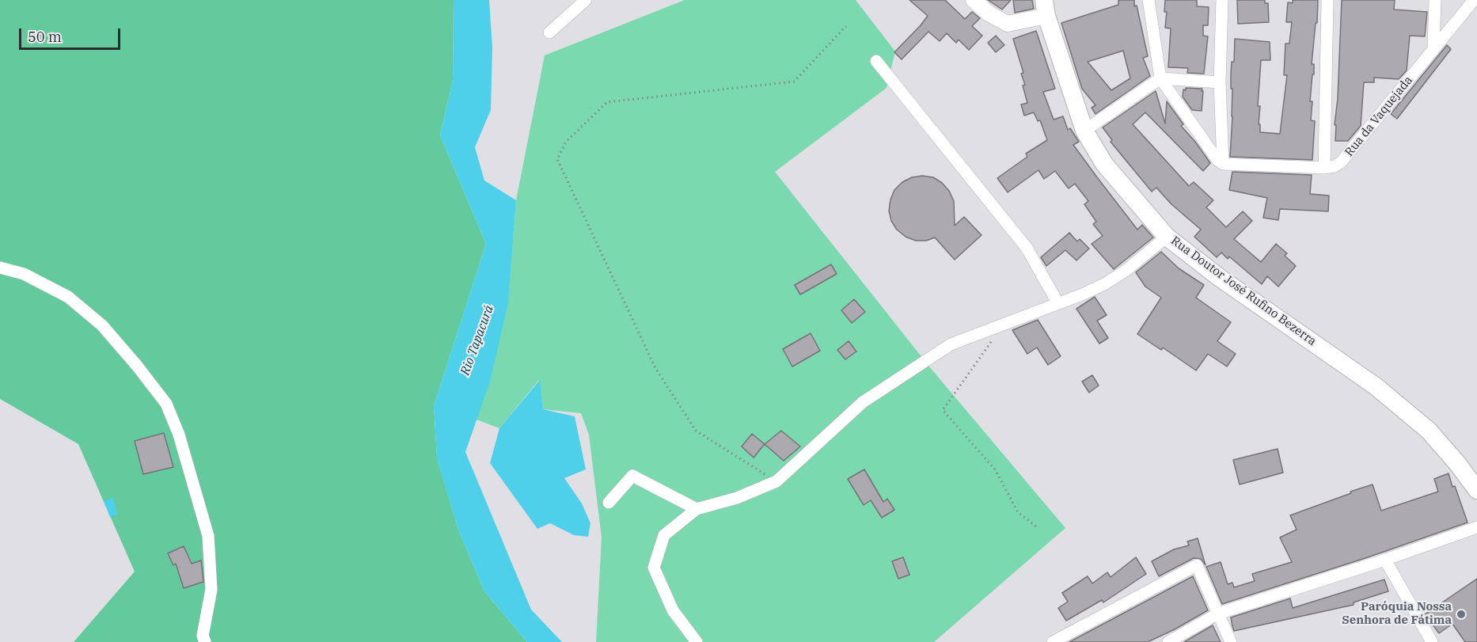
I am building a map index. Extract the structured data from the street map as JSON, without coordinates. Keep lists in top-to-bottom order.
{
  "streets": {
    "main road": ["Rua Doutor José Rufino Bezerra"],
    "street": ["Rua da Vaquejada"]
  },
  "water": ["Rio Tapacurá"],
  "places": ["Paróquia Nossa Senhora de Fátima"],
  "scale_bar": "50 m"
}
